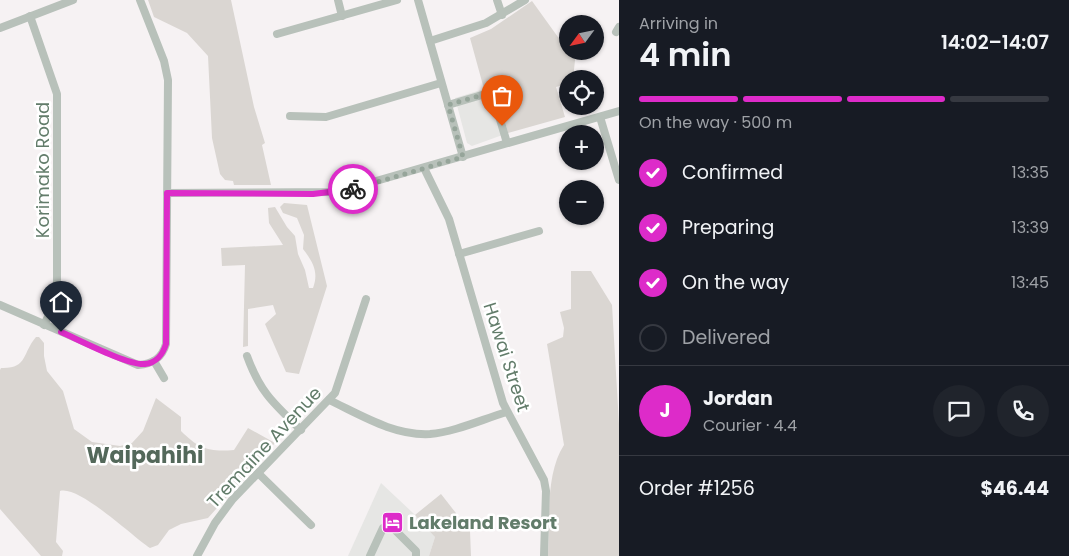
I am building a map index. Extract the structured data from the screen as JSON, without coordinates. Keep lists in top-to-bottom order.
{
  "streets": {
    "street": ["Korimako Road", "Hawai Street", "Tremaine Avenue"]
  },
  "districts": ["Waipahihi"],
  "places": {
    "hotel": ["Lakeland Resort"]
  },
  "north": "bottom left",
  "page": {
    "heading": ["4 min", "Arriving in", "14:02–14:07"],
    "panel": [
      "Jordan",
      "Courier · 4.4",
      "Order #1256",
      "$46.44"
    ],
    "map_buttons": ["+", "−"],
    "bar": "On the way · 500 m",
    "list": [
      ["Confirmed", "13:35"],
      ["Preparing", "13:39"],
      ["On the way", "13:45"],
      "Delivered"
    ],
    "round": "J"
  }
}
